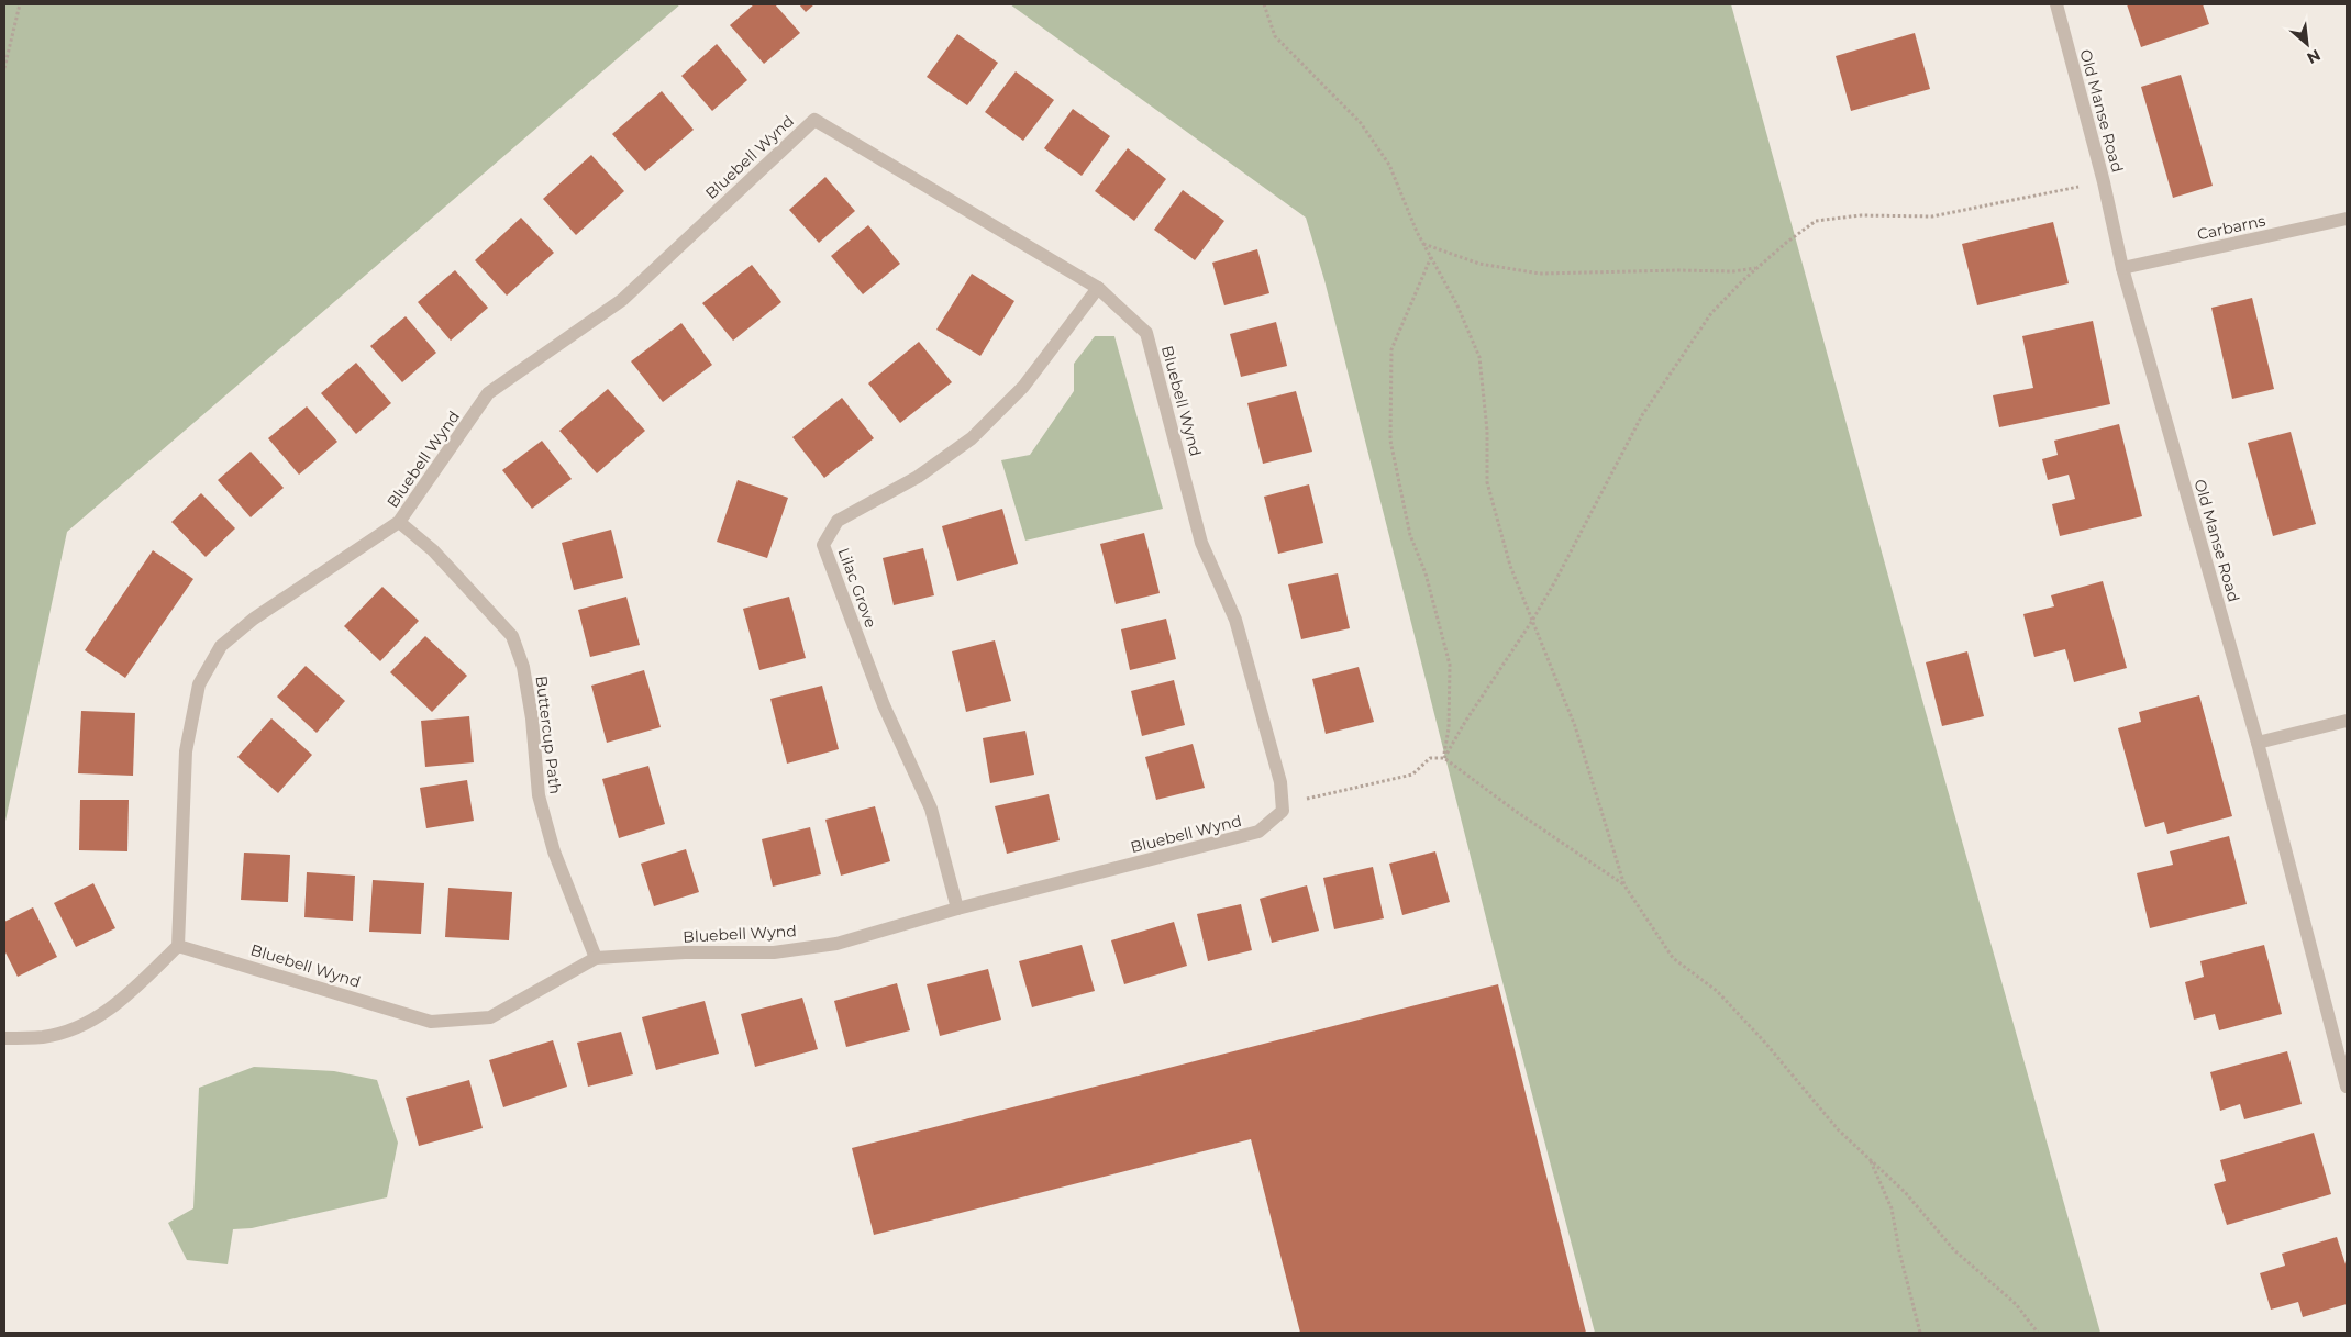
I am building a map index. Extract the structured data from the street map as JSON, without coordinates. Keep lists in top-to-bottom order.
{
  "streets": {
    "street": [
      "Old Manse Road",
      "Bluebell Wynd",
      "Carbarns",
      "Lilac Grove",
      "Buttercup Path"
    ]
  },
  "crossings": [
    ["Old Manse Road", "Carbarns"],
    ["Bluebell Wynd", "Lilac Grove"],
    ["Bluebell Wynd", "Buttercup Path"]
  ],
  "north": "bottom right"
}
